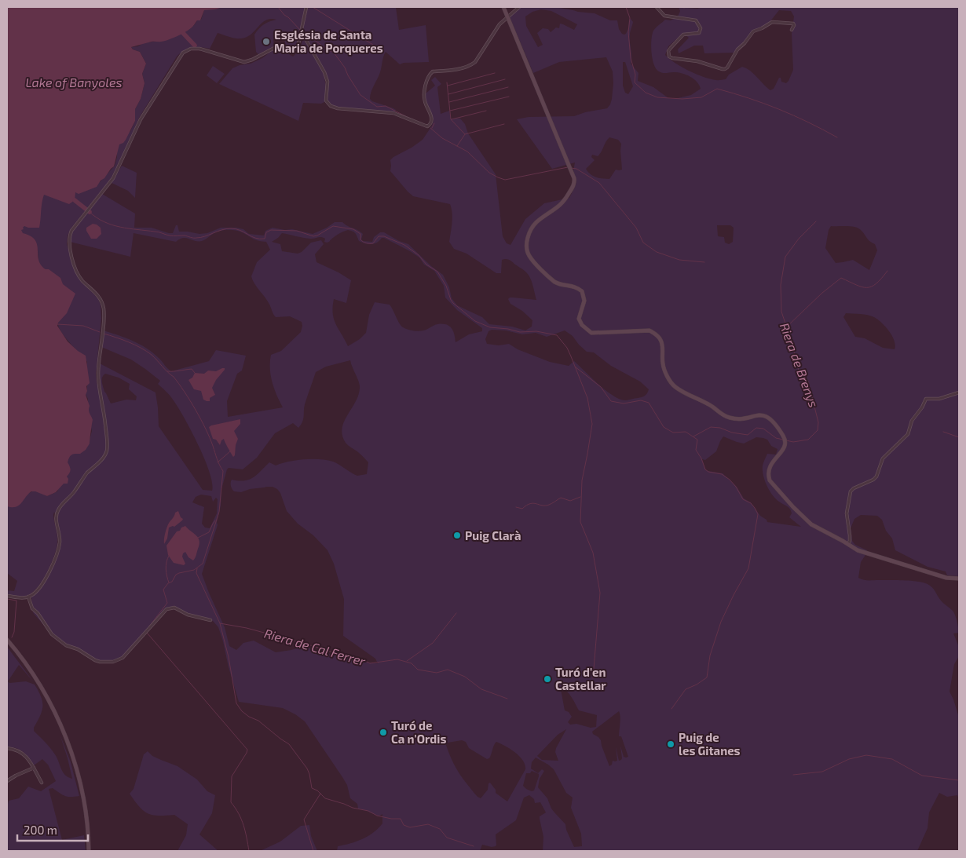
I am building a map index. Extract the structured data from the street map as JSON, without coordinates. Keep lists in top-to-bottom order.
{
  "water": ["Lake of Banyoles", "Riera de Brenys", "Riera de Cal Ferrer"],
  "places": [
    "Església de Santa Maria de Porqueres",
    "Puig Clarà",
    "Turó d'en Castellar",
    "Turó de Ca n'Ordis",
    "Puig de les Gitanes"
  ],
  "scale_bar": "200 m"
}
